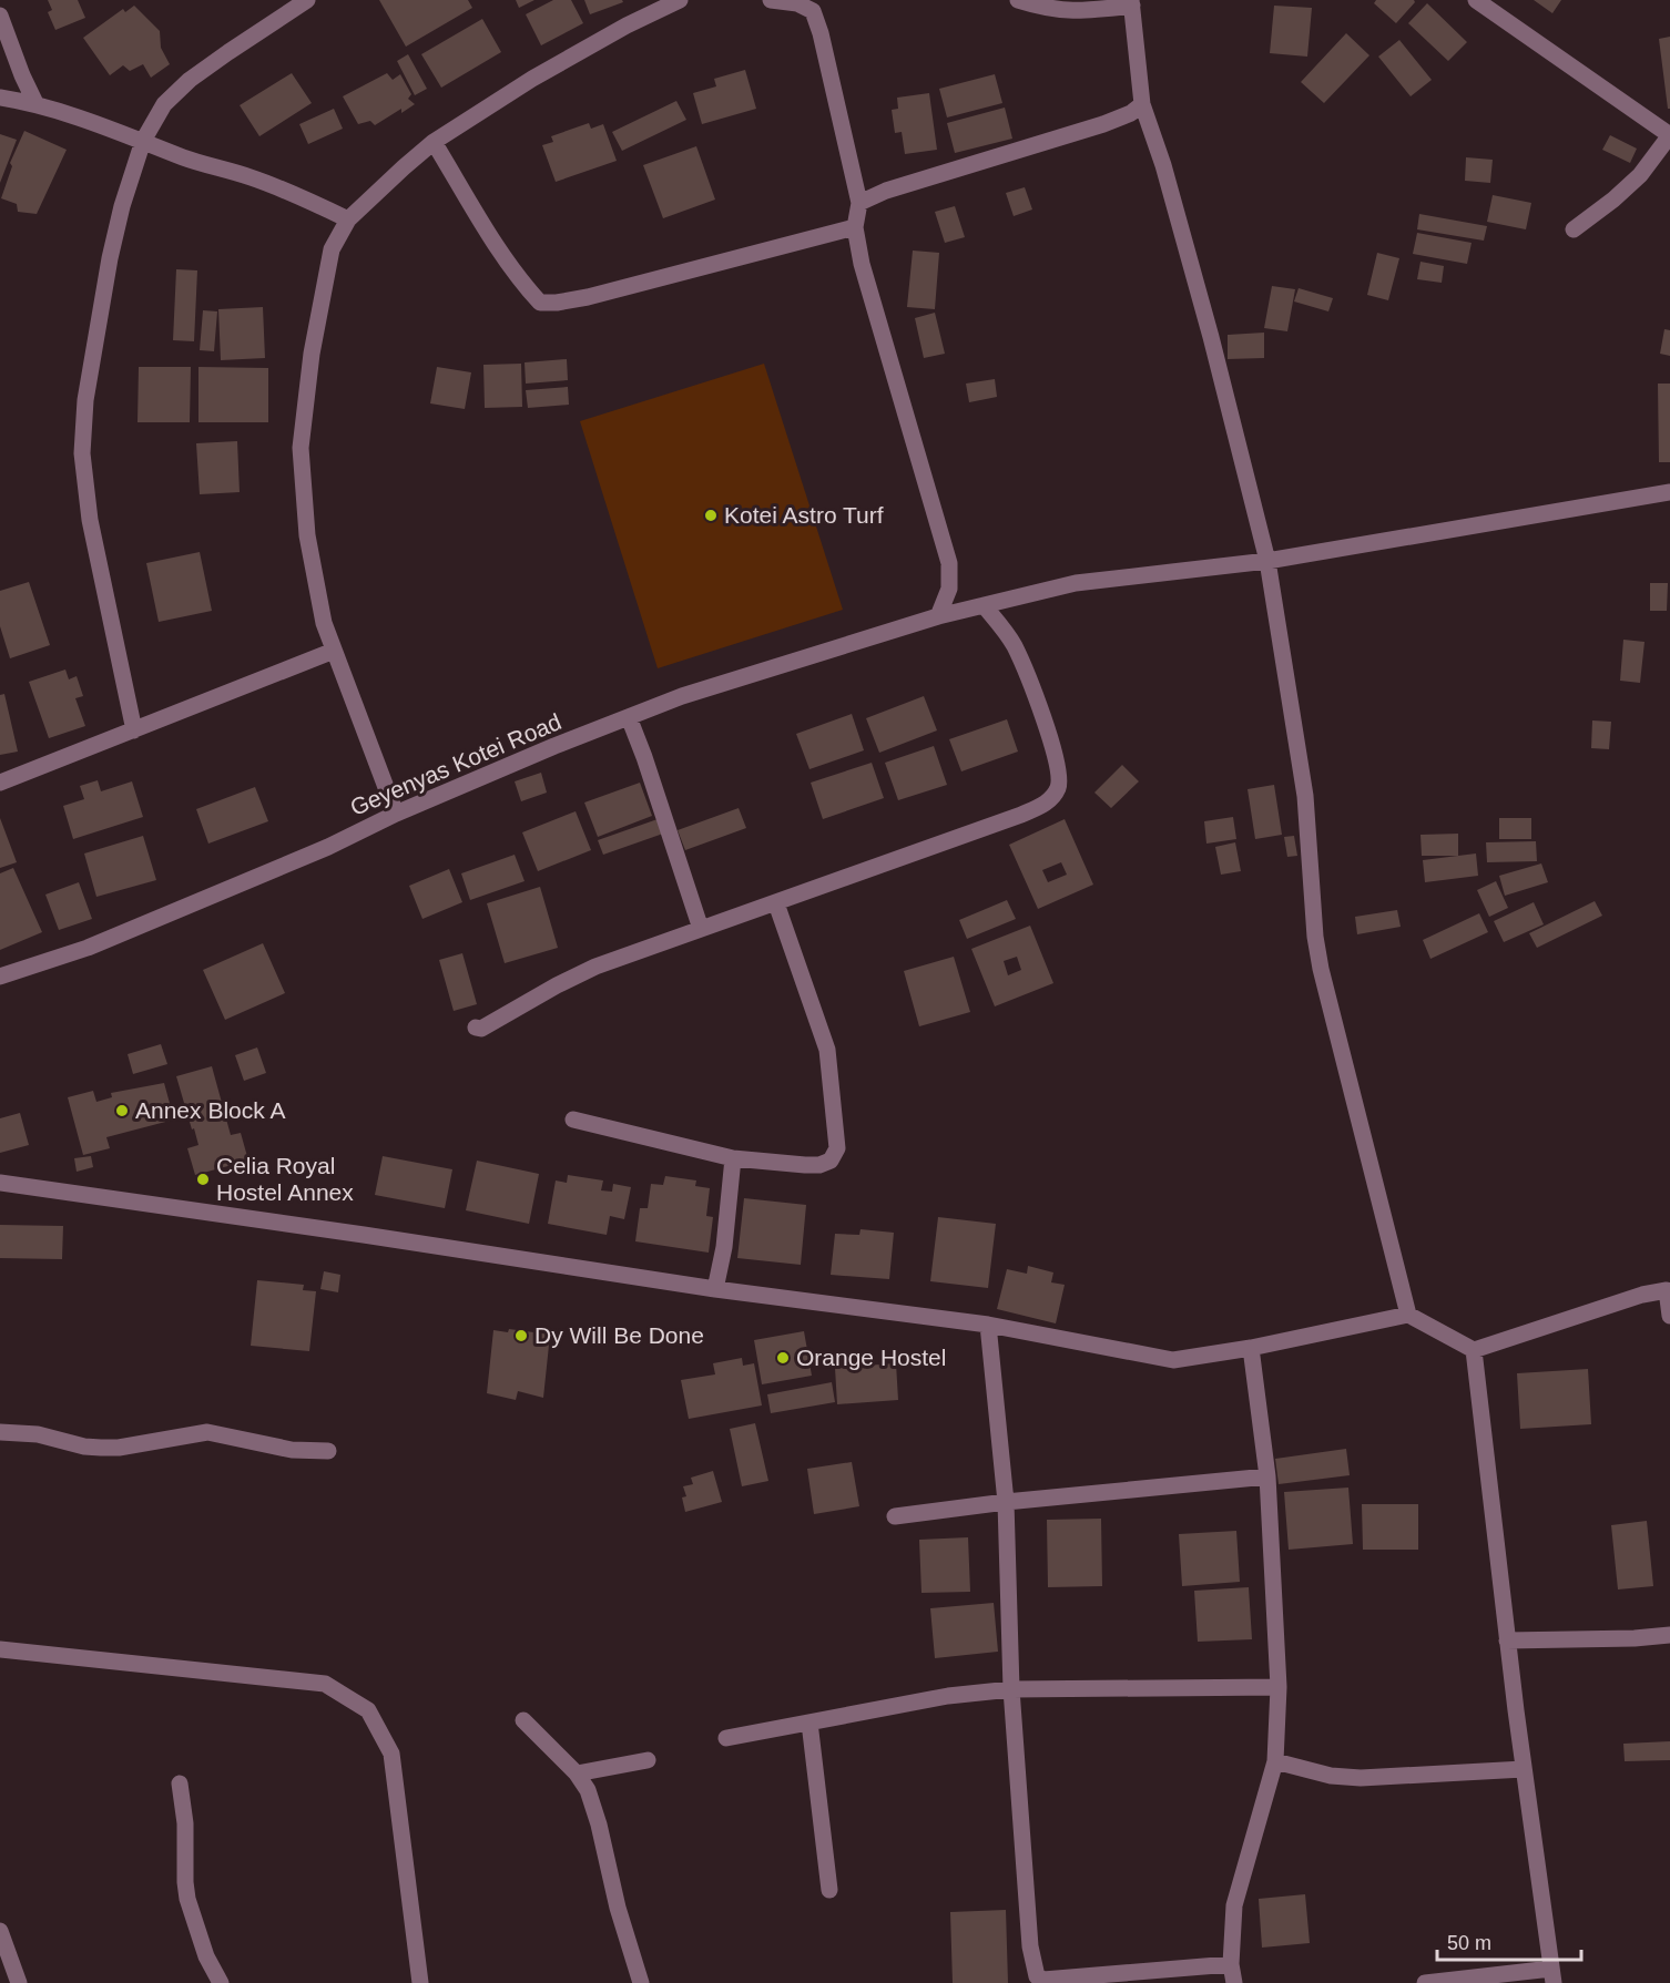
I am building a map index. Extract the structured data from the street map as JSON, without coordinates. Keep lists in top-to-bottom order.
{
  "streets": {
    "street": ["Geyenyas Kotei Road"]
  },
  "places": [
    "Kotei Astro Turf",
    "Annex Block A",
    "Celia Royal Hostel Annex",
    "Dy Will Be Done",
    "Orange Hostel"
  ],
  "scale_bar": "50 m"
}
